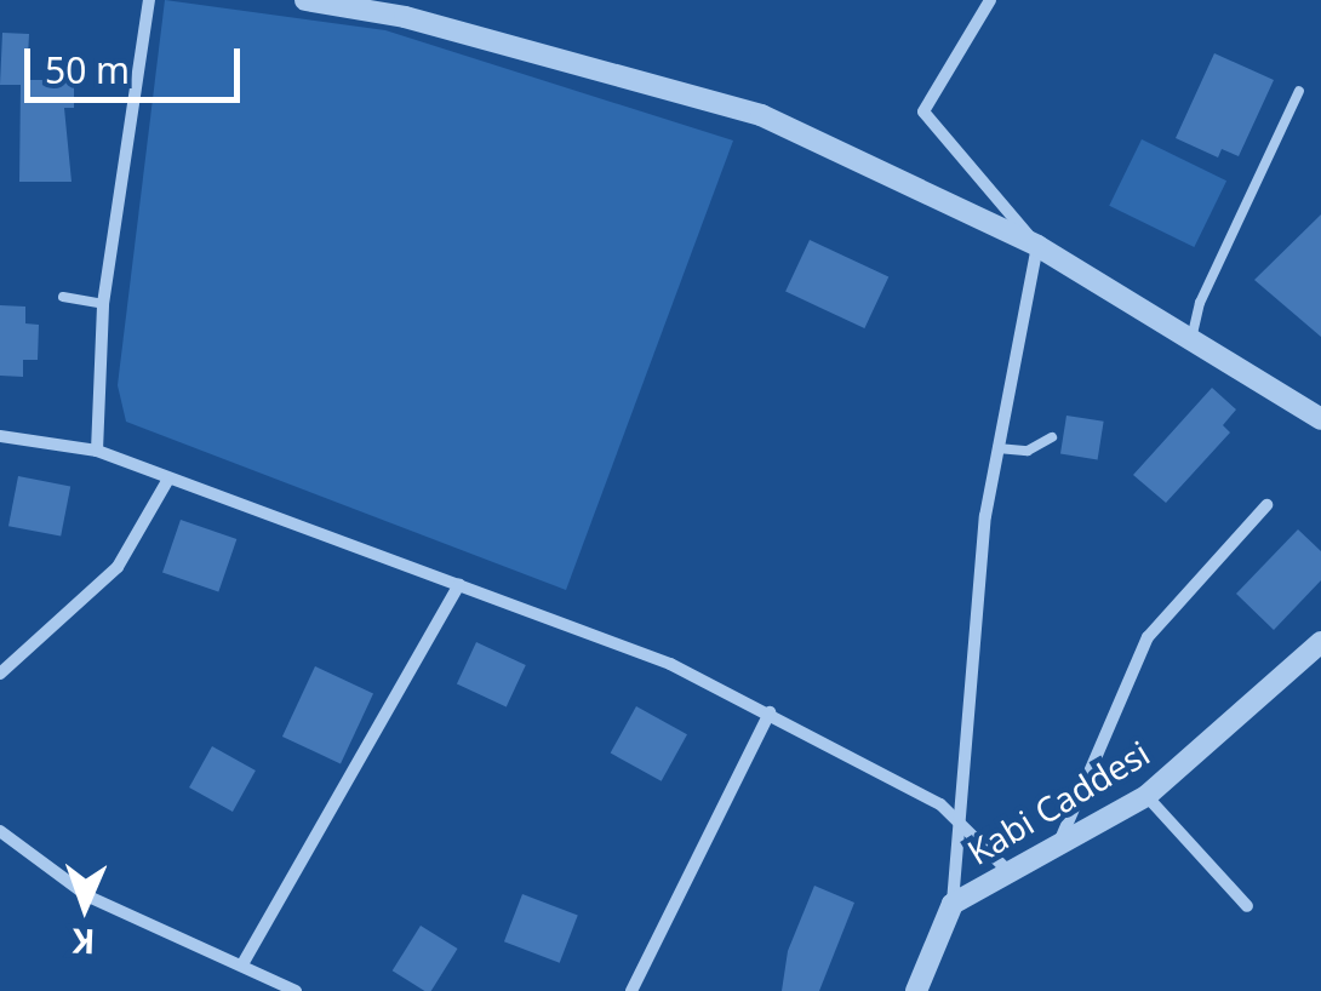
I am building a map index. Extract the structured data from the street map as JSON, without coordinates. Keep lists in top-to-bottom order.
{
  "streets": {
    "street": ["Kabi Caddesi"]
  },
  "scale_bar": "50 m",
  "north": "bottom"
}
